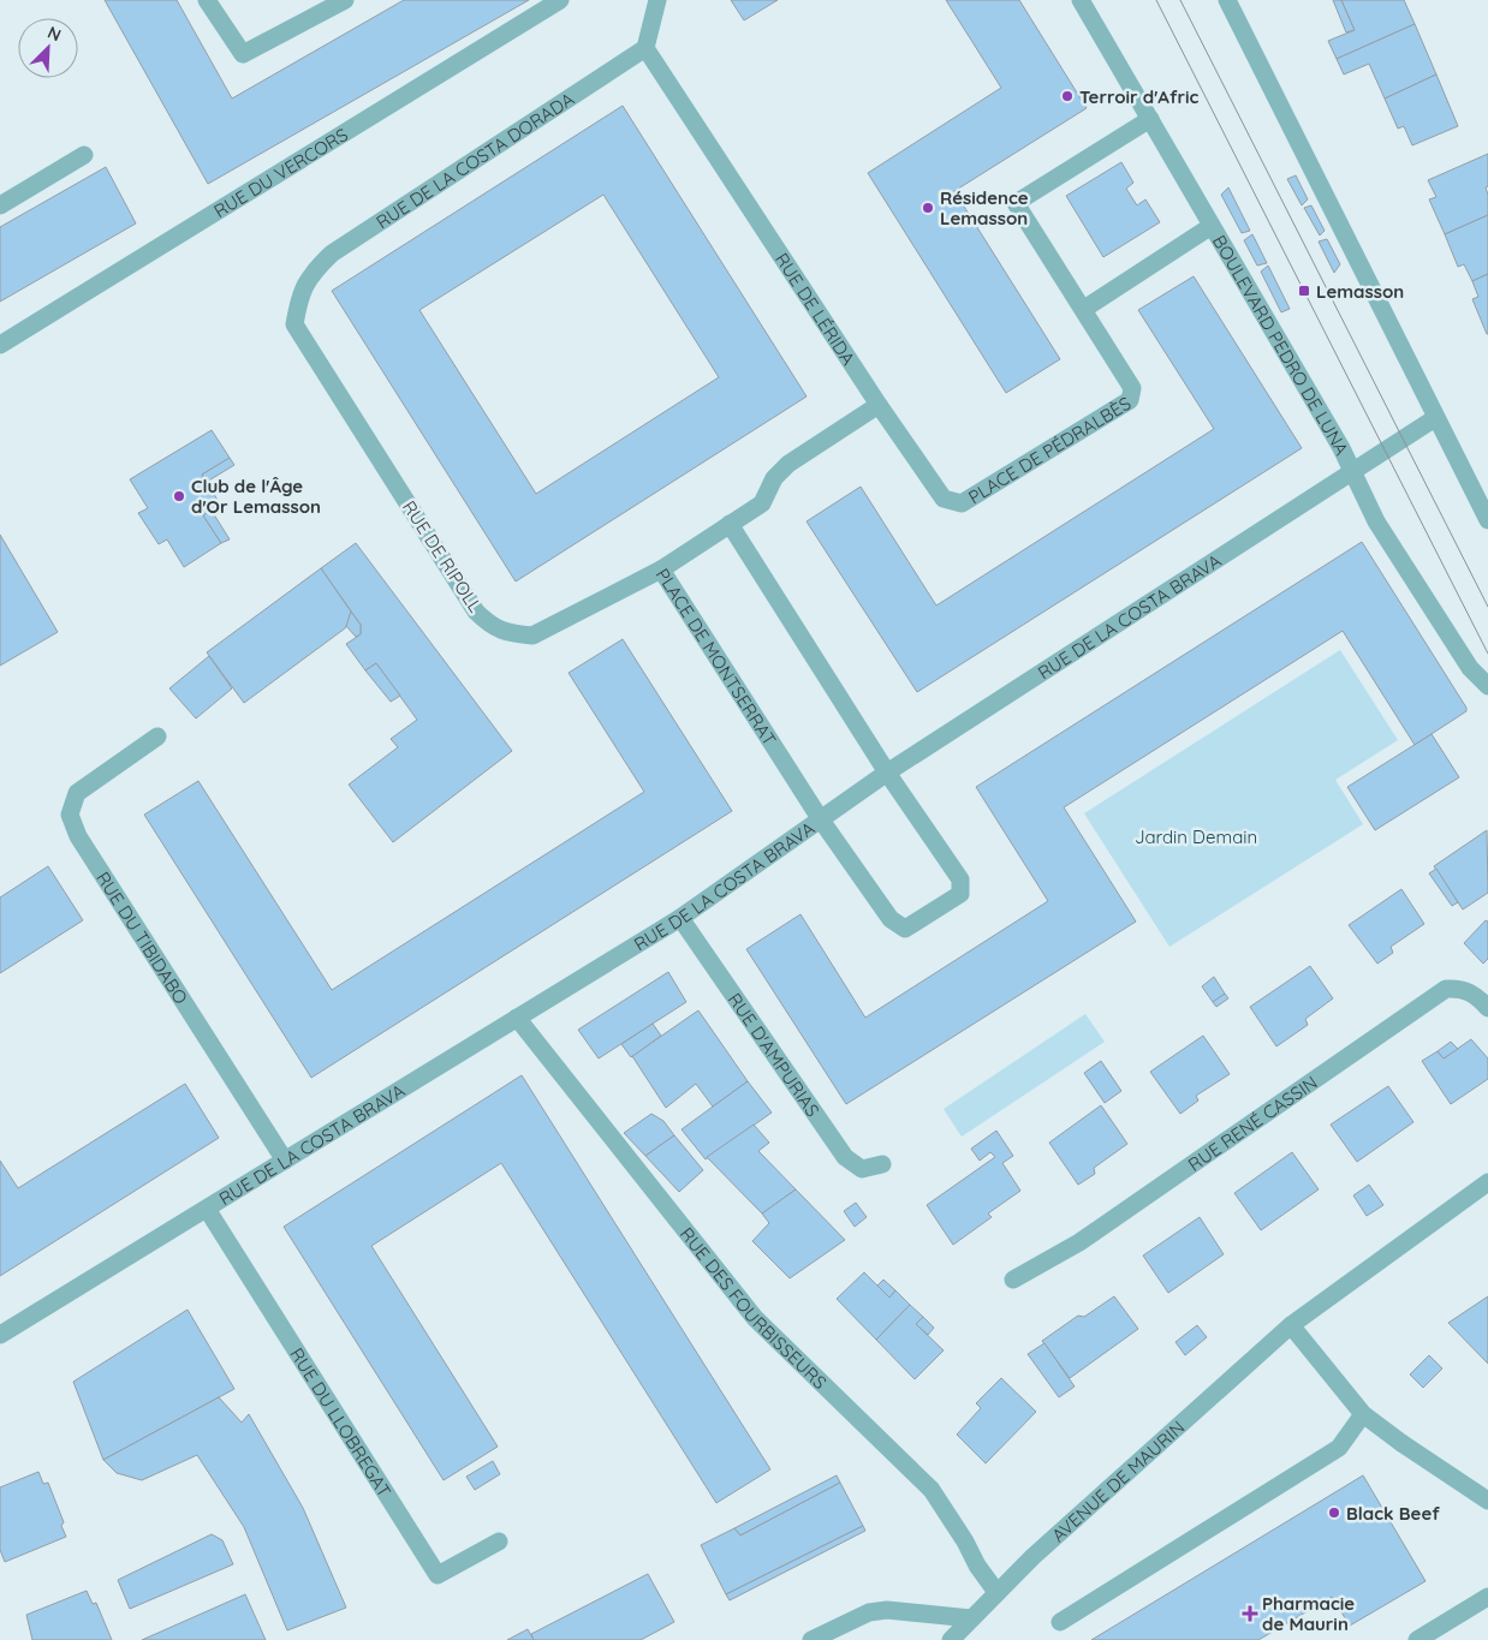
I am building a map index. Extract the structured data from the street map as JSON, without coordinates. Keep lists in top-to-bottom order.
{
  "streets": {
    "street": [
      "RUE DE LA COSTA DORADA",
      "RUE DU VERCORS",
      "RUE DE LÉRIDA",
      "BOULEVARD PEDRO DE LUNA",
      "PLACE DE PÉDRALBÈS",
      "RUE DE RIPOLL",
      "RUE DE LA COSTA BRAVA",
      "PLACE DE MONTSERRAT",
      "RUE DU TIBIDABO",
      "RUE D'AMPURIAS",
      "RUE RENÉ CASSIN",
      "RUE DES FOURBISSEURS",
      "RUE DU LLOBREGAT",
      "AVENUE DE MAURIN"
    ]
  },
  "crossings": [
    ["RUE DE LA COSTA DORADA", "RUE DE LÉRIDA"],
    ["RUE DE LA COSTA DORADA", "RUE DE RIPOLL"],
    ["RUE DE LÉRIDA", "PLACE DE PÉDRALBÈS"],
    ["BOULEVARD PEDRO DE LUNA", "PLACE DE PÉDRALBÈS"],
    ["BOULEVARD PEDRO DE LUNA", "RUE DE LA COSTA BRAVA"],
    ["RUE DE RIPOLL", "PLACE DE MONTSERRAT"],
    ["RUE DE LA COSTA BRAVA", "PLACE DE MONTSERRAT"],
    ["RUE DE LA COSTA BRAVA", "RUE DU TIBIDABO"],
    ["RUE DE LA COSTA BRAVA", "RUE D'AMPURIAS"],
    ["RUE DE LA COSTA BRAVA", "RUE DES FOURBISSEURS"],
    ["RUE DE LA COSTA BRAVA", "RUE DU LLOBREGAT"],
    ["RUE DES FOURBISSEURS", "AVENUE DE MAURIN"]
  ],
  "parks": ["Jardin Demain"],
  "places": {
    "other": [
      "Terroir d'Afric",
      "Résidence Lemasson",
      "Club de l'Âge d'Or Lemasson",
      "Black Beef"
    ],
    "transit": ["Lemasson"],
    "health": ["Pharmacie de Maurin"]
  },
  "north": "top right"
}
